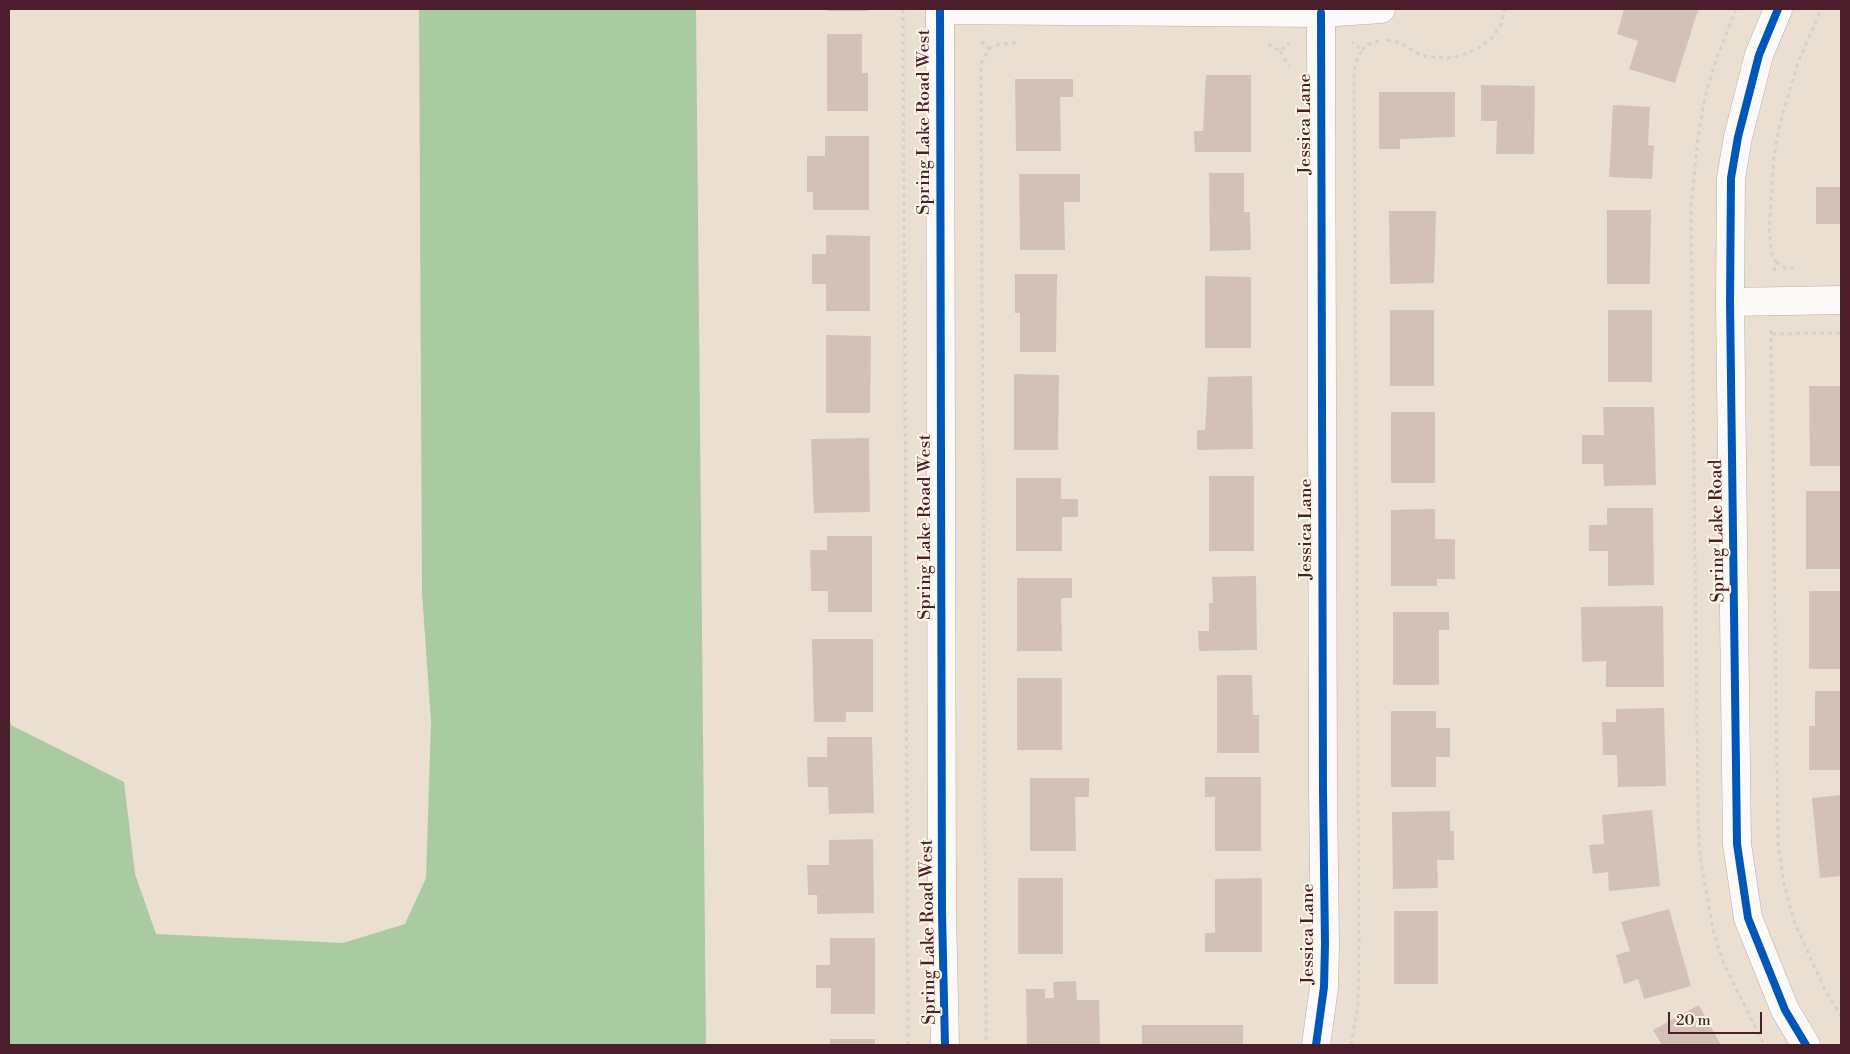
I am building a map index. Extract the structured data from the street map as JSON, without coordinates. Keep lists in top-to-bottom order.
{
  "streets": {
    "street": ["Spring Lake Road West", "Jessica Lane", "Spring Lake Road"]
  },
  "scale_bar": "20 m"
}
